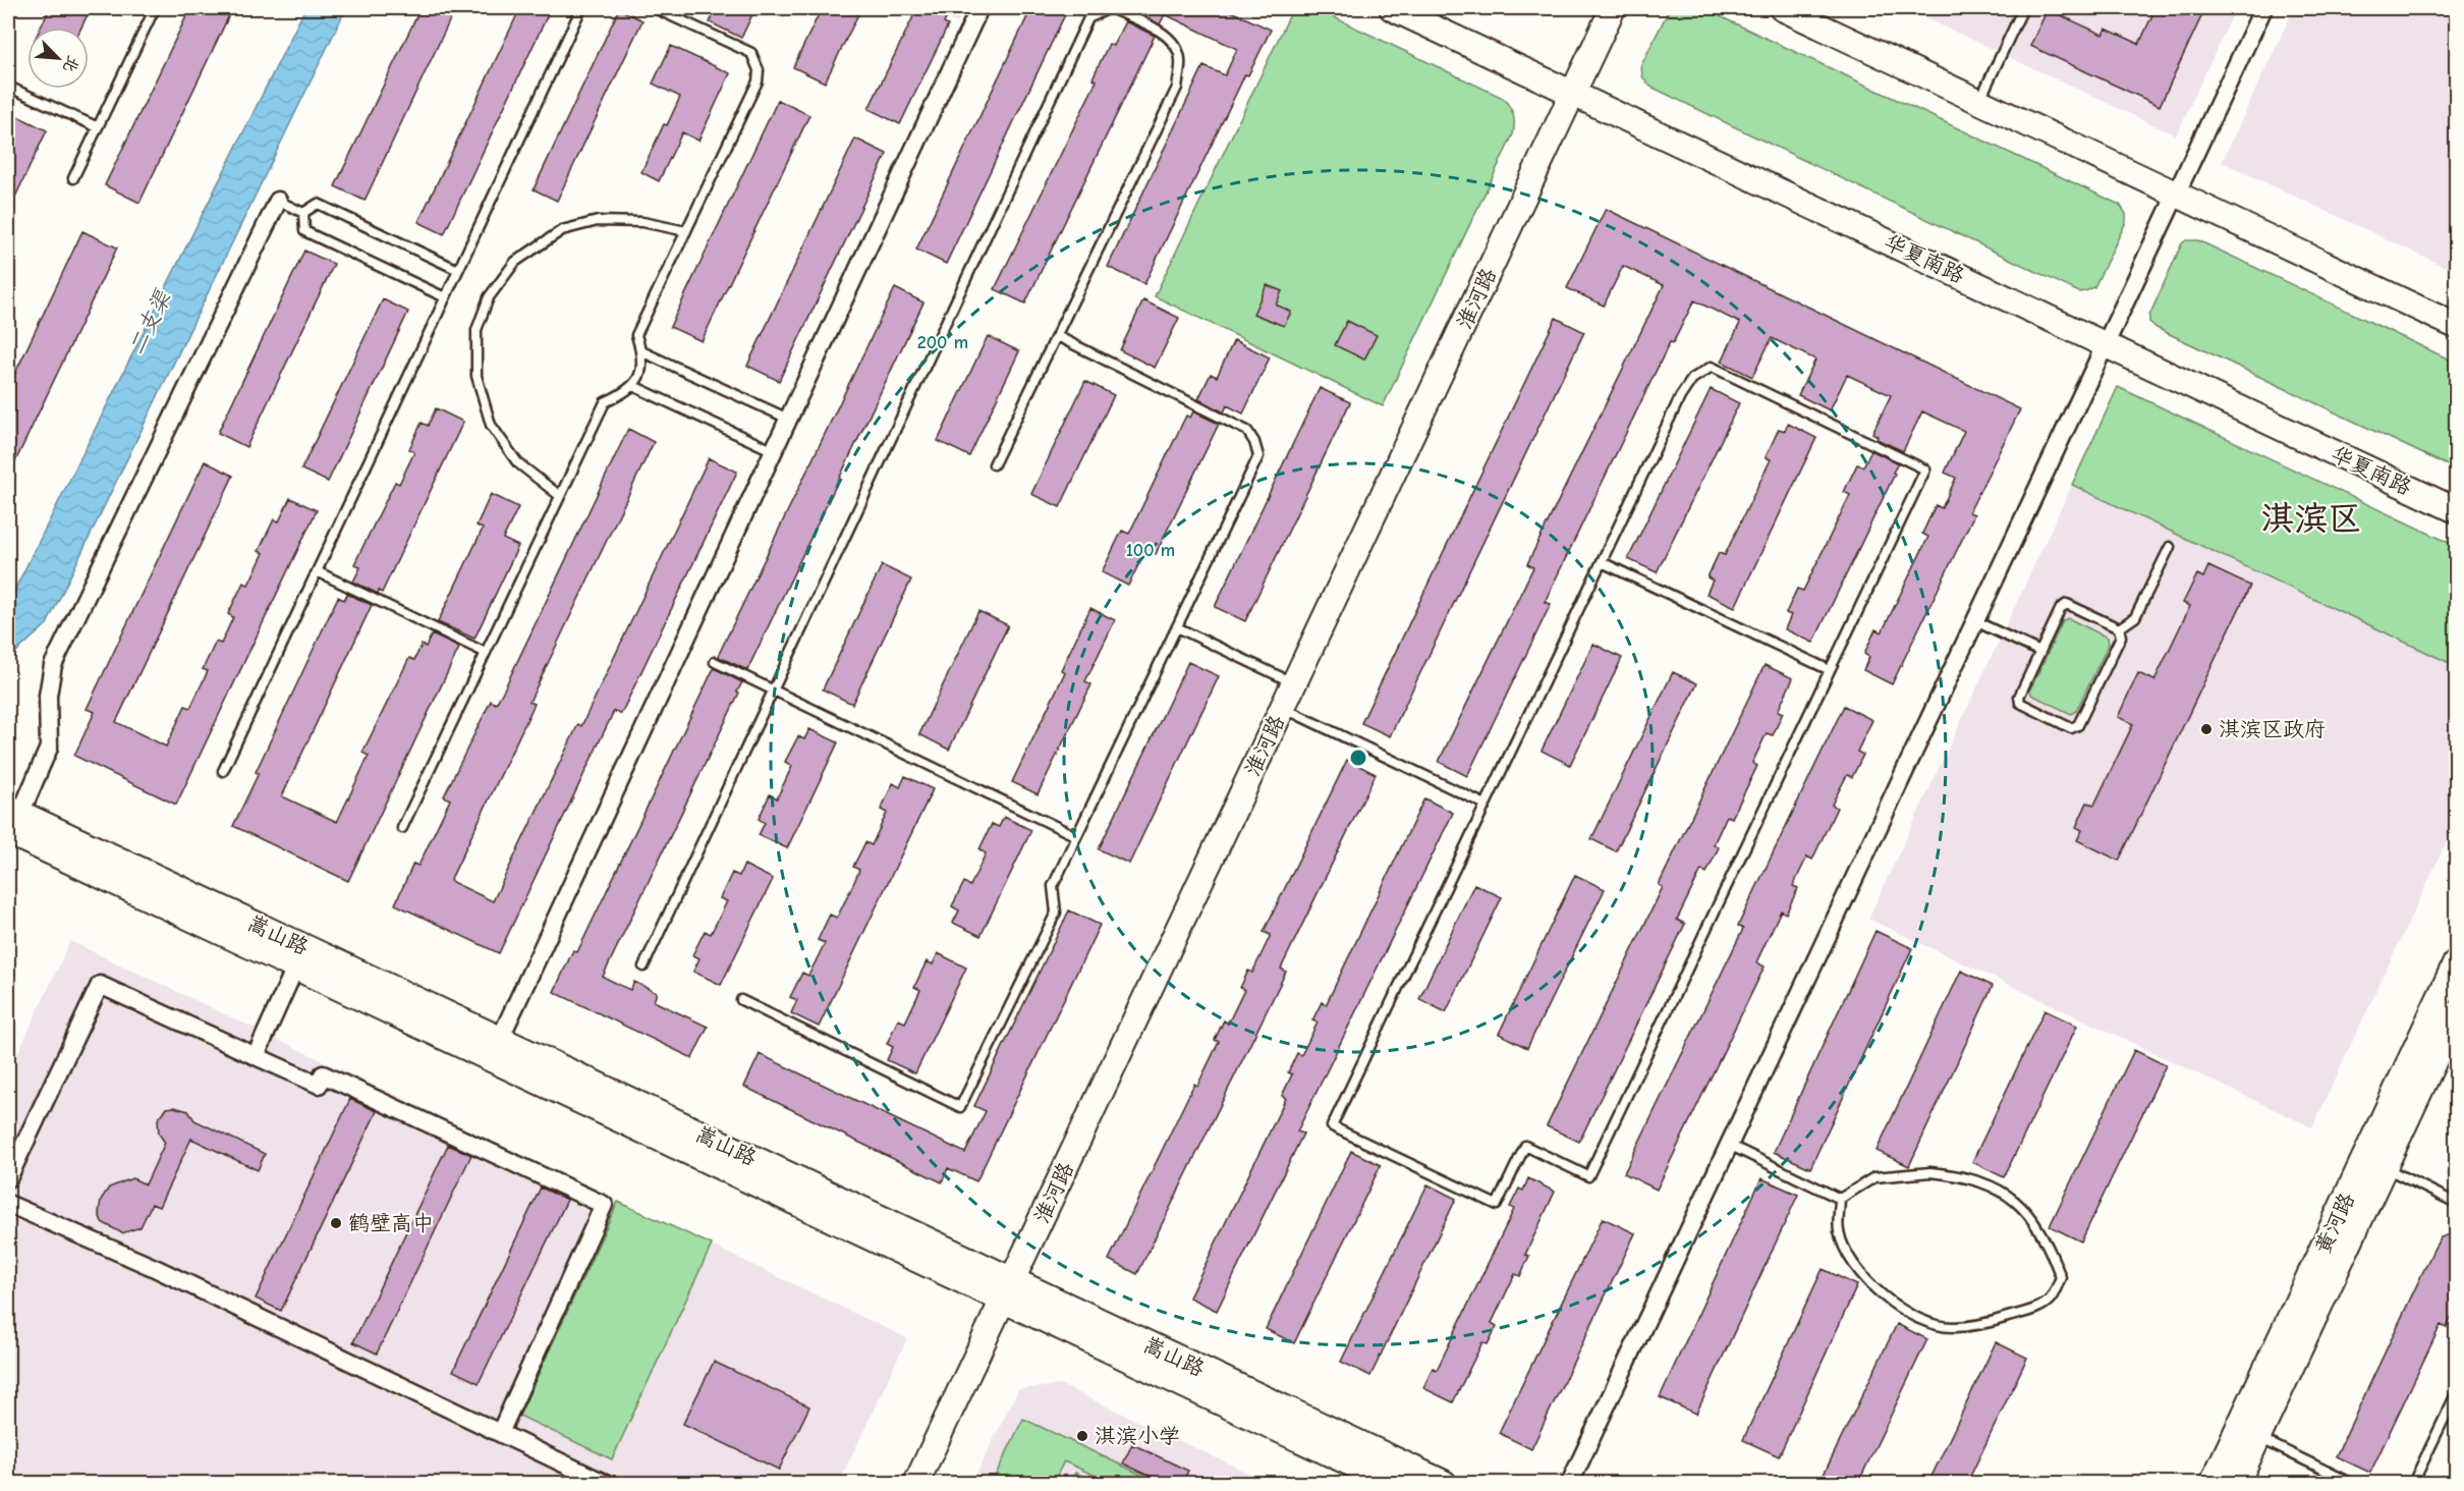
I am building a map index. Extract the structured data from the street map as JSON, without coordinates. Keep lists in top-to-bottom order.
{
  "streets": {
    "street": [
      "华夏南路",
      "淮河路",
      "嵩山路",
      "黄河路"
    ]
  },
  "crossings": [
    ["华夏南路", "淮河路"],
    ["淮河路", "嵩山路"]
  ],
  "districts": ["淇滨区"],
  "water": ["二支渠"],
  "places": ["淇滨区政府", "鹤壁高中", "淇滨小学"],
  "north": "bottom right",
  "rings": ["200 m", "100 m"]
}
